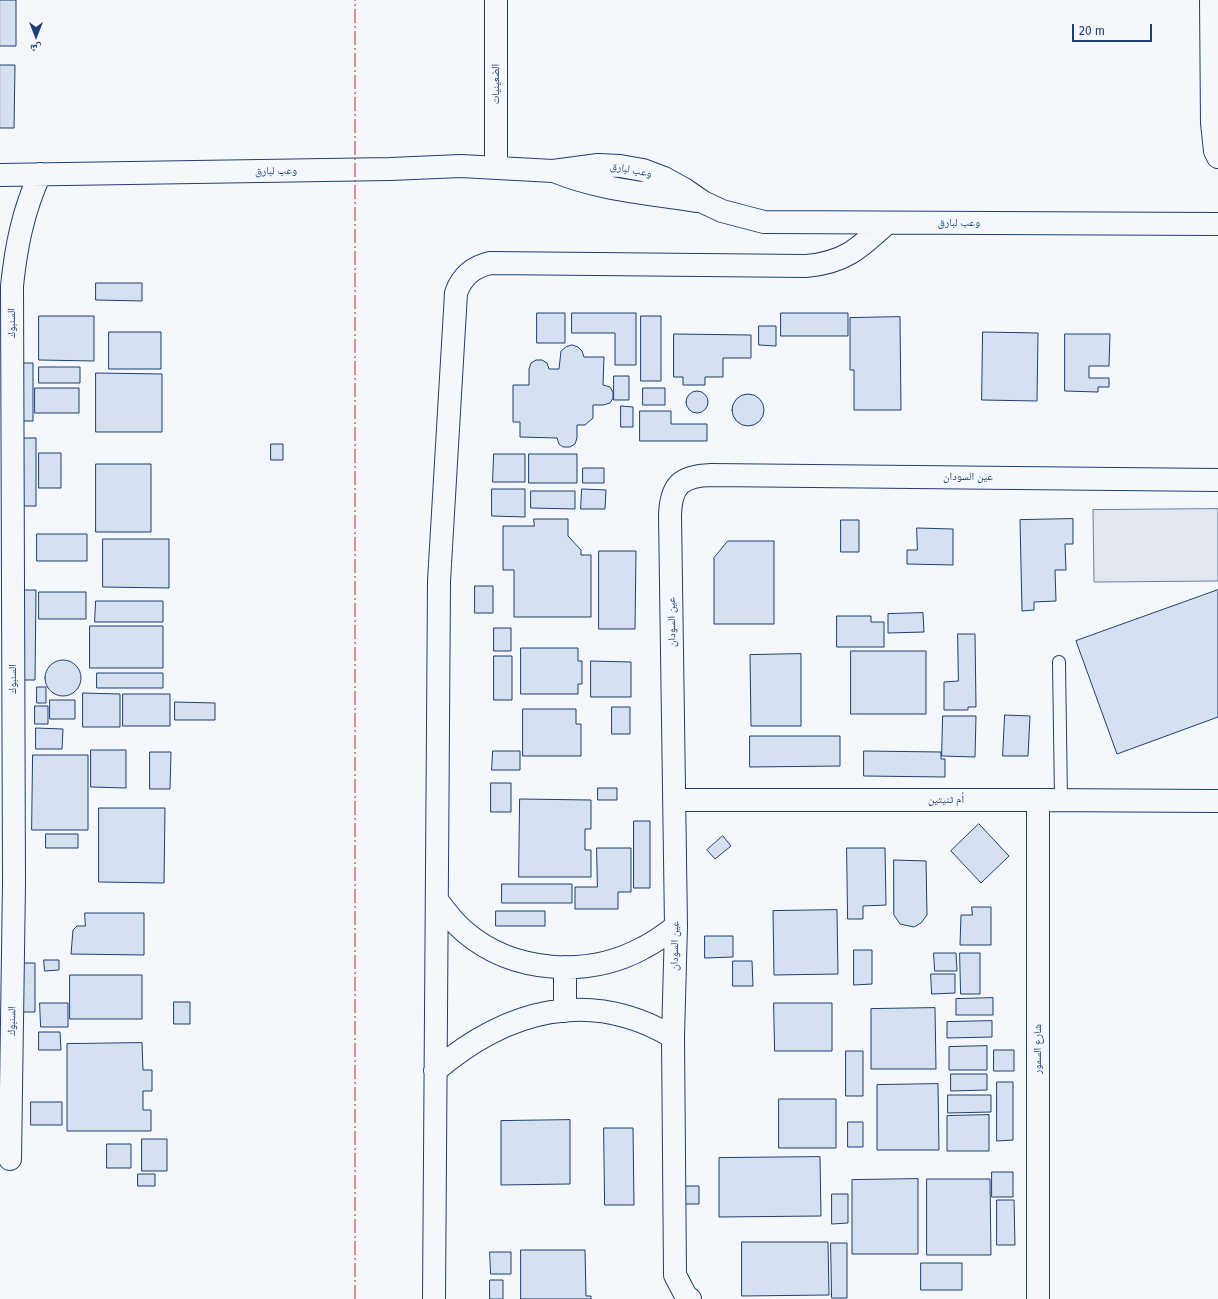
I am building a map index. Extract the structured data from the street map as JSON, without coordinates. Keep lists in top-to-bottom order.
{
  "streets": {
    "street": [
      "الضعينيات",
      "وعب لبارق",
      "السنبوك",
      "عين السودان",
      "أم ثنيتين",
      "شارع السمور"
    ]
  },
  "crossings": [
    ["الضعينيات", "وعب لبارق"],
    ["وعب لبارق", "السنبوك"],
    ["عين السودان", "أم ثنيتين"],
    ["أم ثنيتين", "شارع السمور"]
  ],
  "scale_bar": "20 m",
  "north": "bottom"
}
